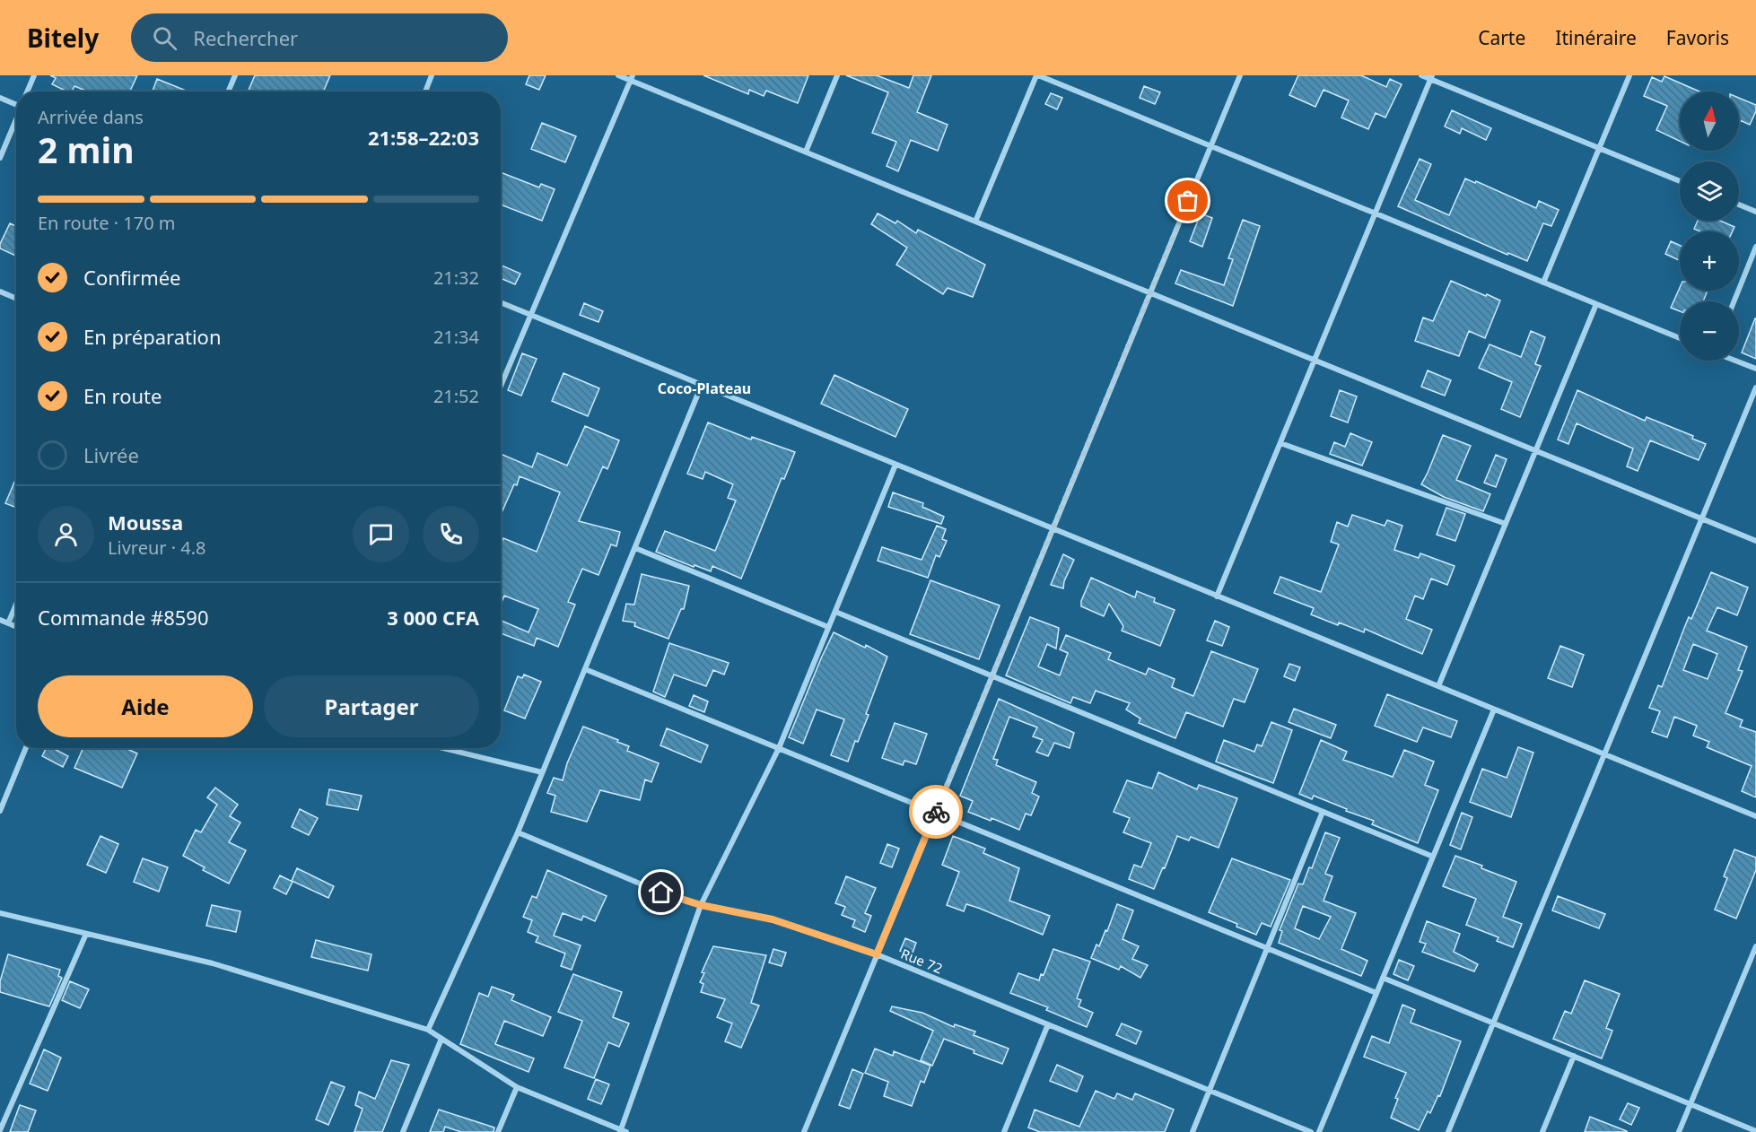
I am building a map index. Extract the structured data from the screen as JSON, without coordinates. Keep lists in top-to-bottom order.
{
  "streets": {
    "street": ["Rue 72"]
  },
  "districts": ["Coco-Plateau"],
  "north": "top",
  "page": {
    "header": "Bitely",
    "search": "Rechercher",
    "nav": ["Carte", "Itinéraire", "Favoris"],
    "map_buttons": ["+", "−"],
    "heading": ["2 min", "Arrivée dans", "21:58–22:03"],
    "panel": [
      "Moussa",
      "Livreur · 4.8",
      "Commande #8590",
      "3 000 CFA"
    ],
    "bar": "En route · 170 m",
    "list": [
      ["Confirmée", "21:32"],
      ["En préparation", "21:34"],
      ["En route", "21:52"],
      "Livrée"
    ],
    "buttons": ["Aide", "Partager"]
  }
}
